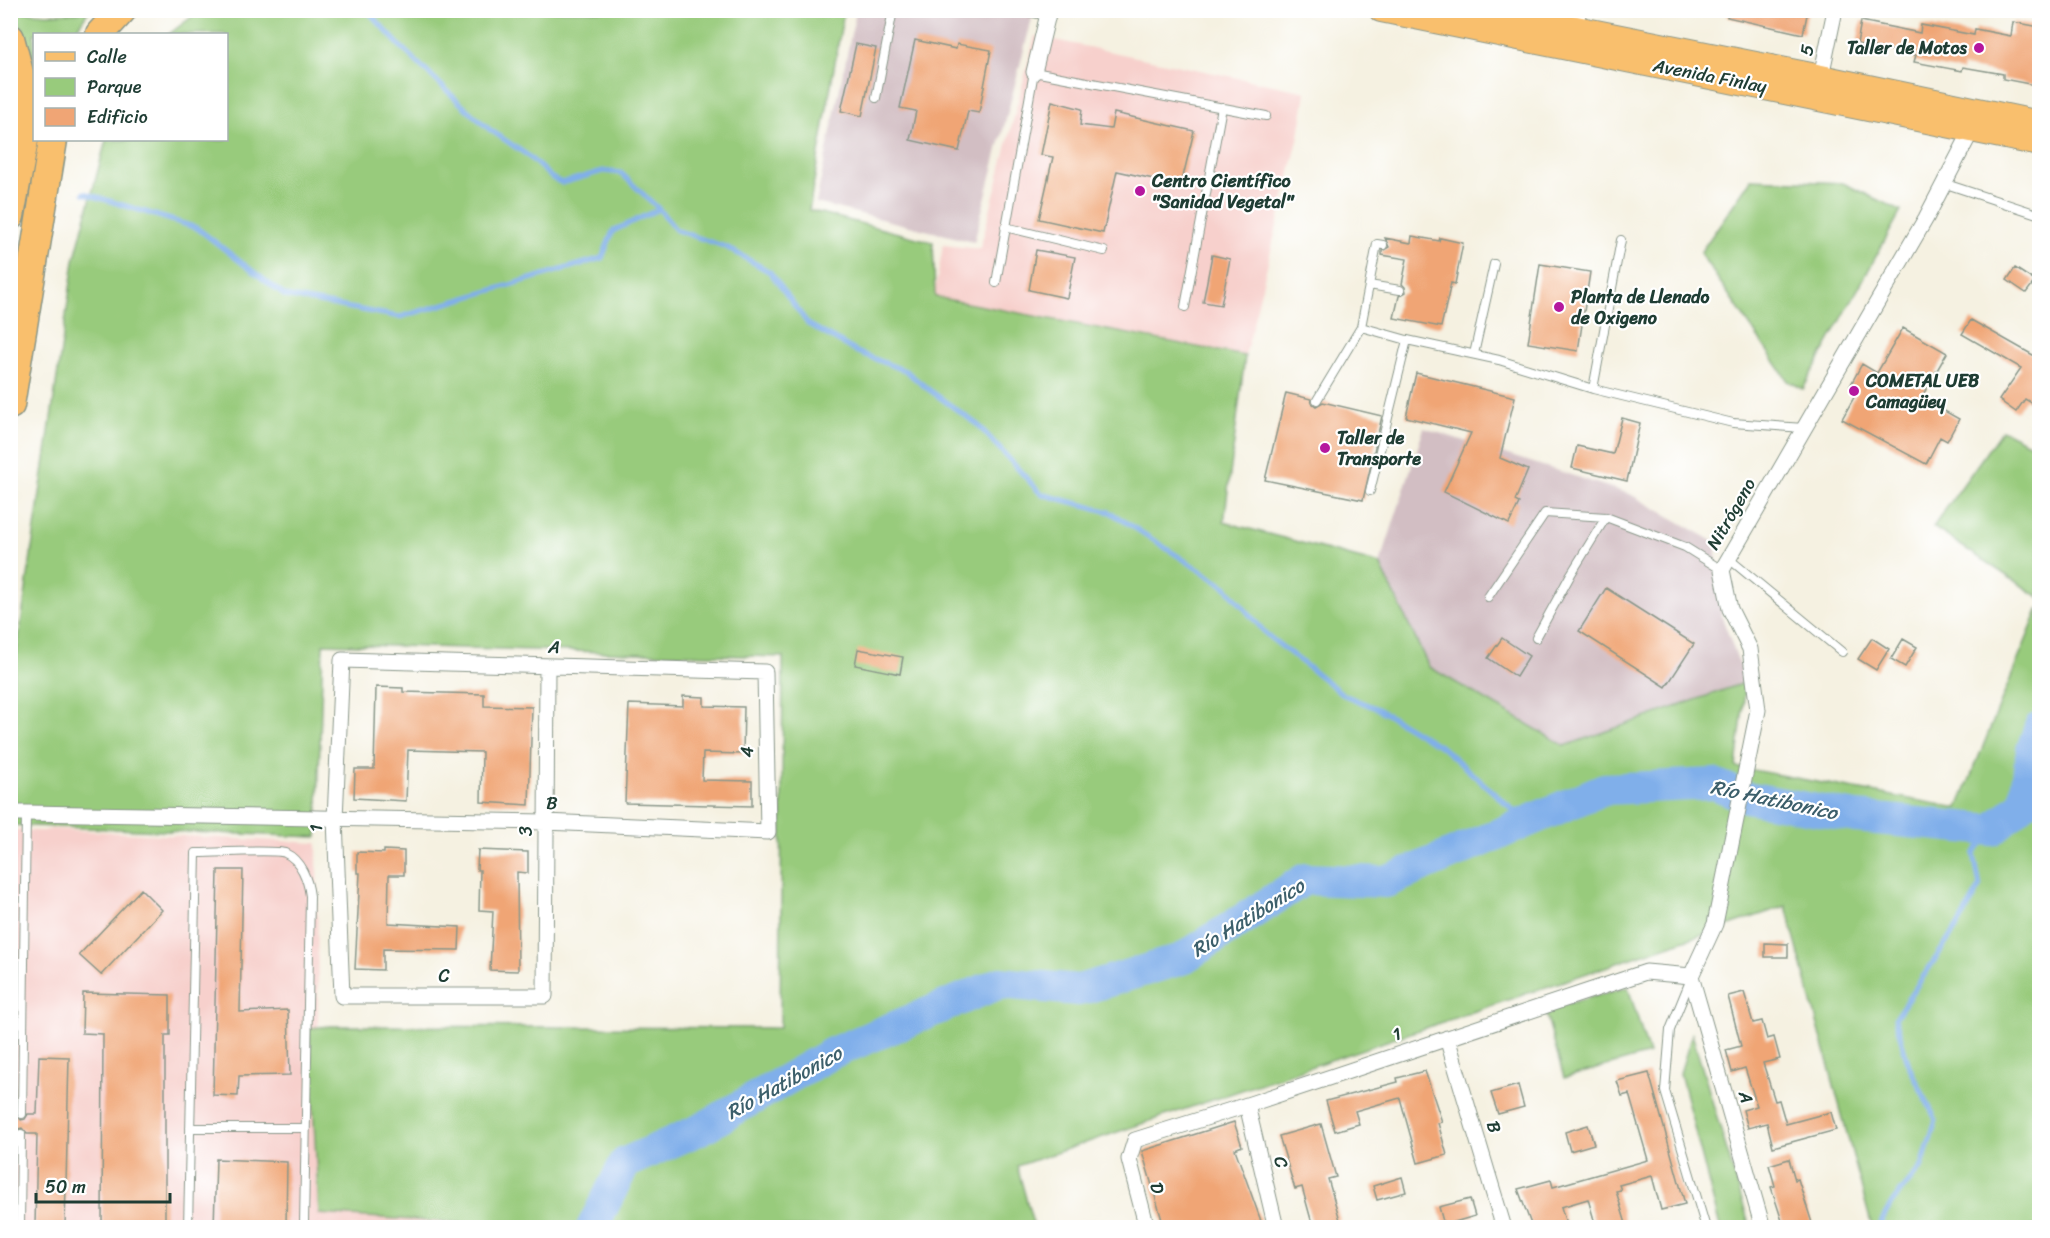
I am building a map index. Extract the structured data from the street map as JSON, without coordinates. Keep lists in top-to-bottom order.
{
  "streets": {
    "main road": ["Avenida Finlay"],
    "street": [
      "5",
      "Nitrógeno",
      "A",
      "4",
      "B",
      "1",
      "3",
      "C",
      "D"
    ]
  },
  "crossings": [
    ["5", "Avenida Finlay"],
    ["Avenida Finlay", "Nitrógeno"],
    ["Nitrógeno", "A"],
    ["Nitrógeno", "1"],
    ["A", "4"],
    ["A", "1"],
    ["A", "3"],
    ["4", "B"],
    ["B", "1"],
    ["B", "3"],
    ["1", "C"],
    ["1", "D"],
    ["3", "C"]
  ],
  "water": ["Río Hatibonico"],
  "places": [
    "Taller de Motos",
    "Centro Científico \"Sanidad Vegetal\"",
    "Planta de Llenado de Oxigeno",
    "COMETAL UEB Camagüey",
    "Taller de Transporte"
  ],
  "legend": ["Calle", "Parque", "Edificio"],
  "scale_bar": "50 m"
}
